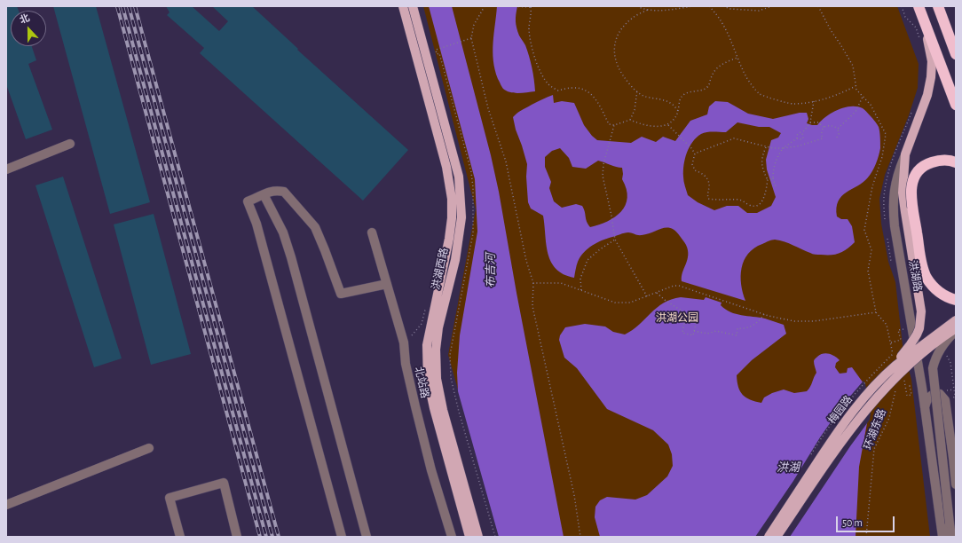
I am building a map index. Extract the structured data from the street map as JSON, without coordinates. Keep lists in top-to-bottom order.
{
  "streets": {
    "main road": ["洪湖西路", "洪湖路", "梅园路"],
    "street": ["北站路"],
    "path": ["环湖东路"]
  },
  "water": ["布吉河", "洪湖"],
  "parks": ["洪湖公园"],
  "scale_bar": "50 m",
  "north": "top"
}
